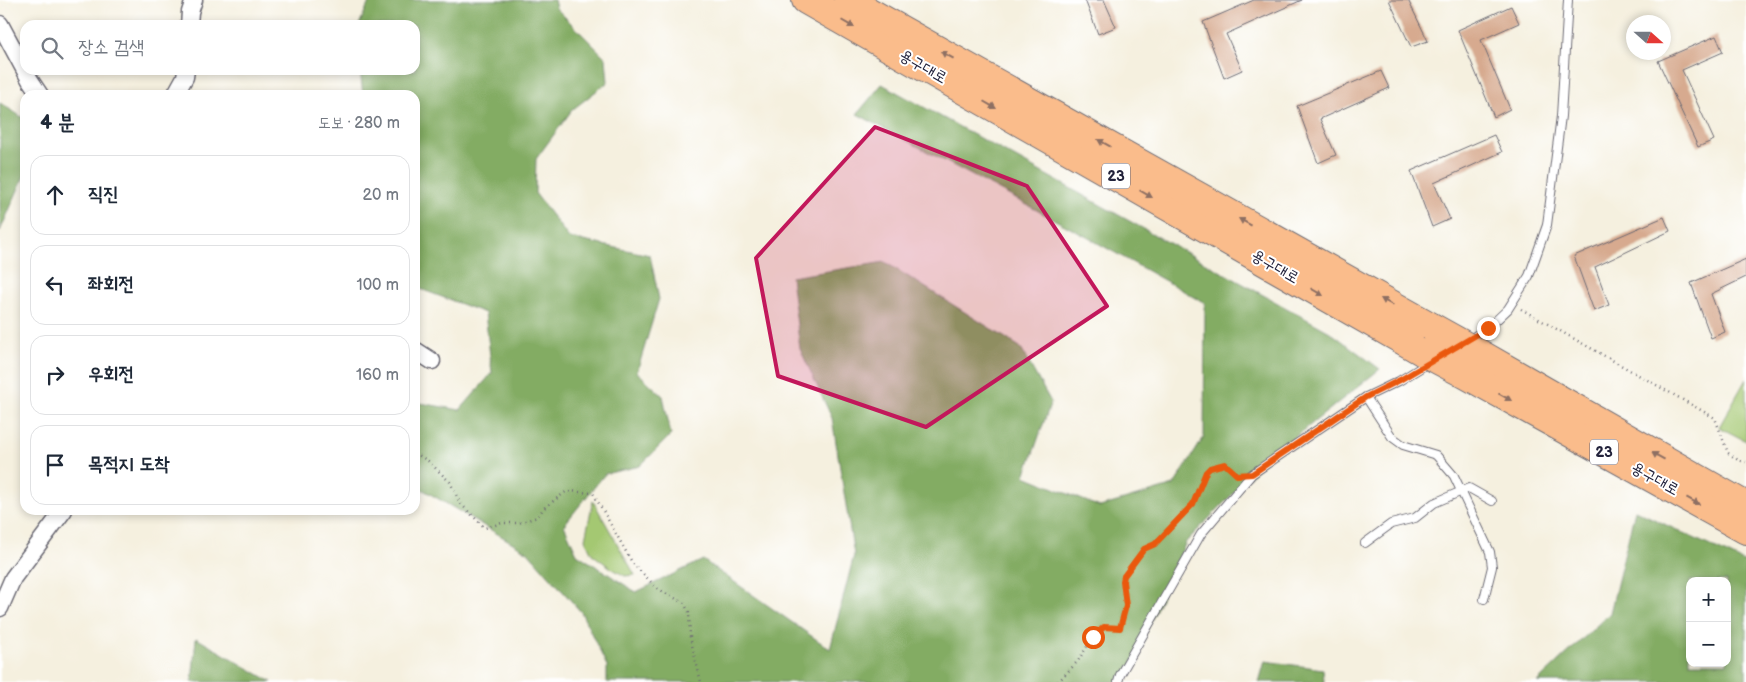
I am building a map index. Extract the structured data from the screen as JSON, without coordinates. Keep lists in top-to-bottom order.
{
  "streets": {
    "highway": ["용구대로", "23"]
  },
  "north": "right",
  "page": {
    "search": "장소 검색",
    "heading": ["4 분", "도보 · 280 m"],
    "list": [
      ["직진", "20 m"],
      ["좌회전", "100 m"],
      ["우회전", "160 m"],
      "목적지 도착"
    ],
    "map_buttons": ["+", "−"]
  }
}
